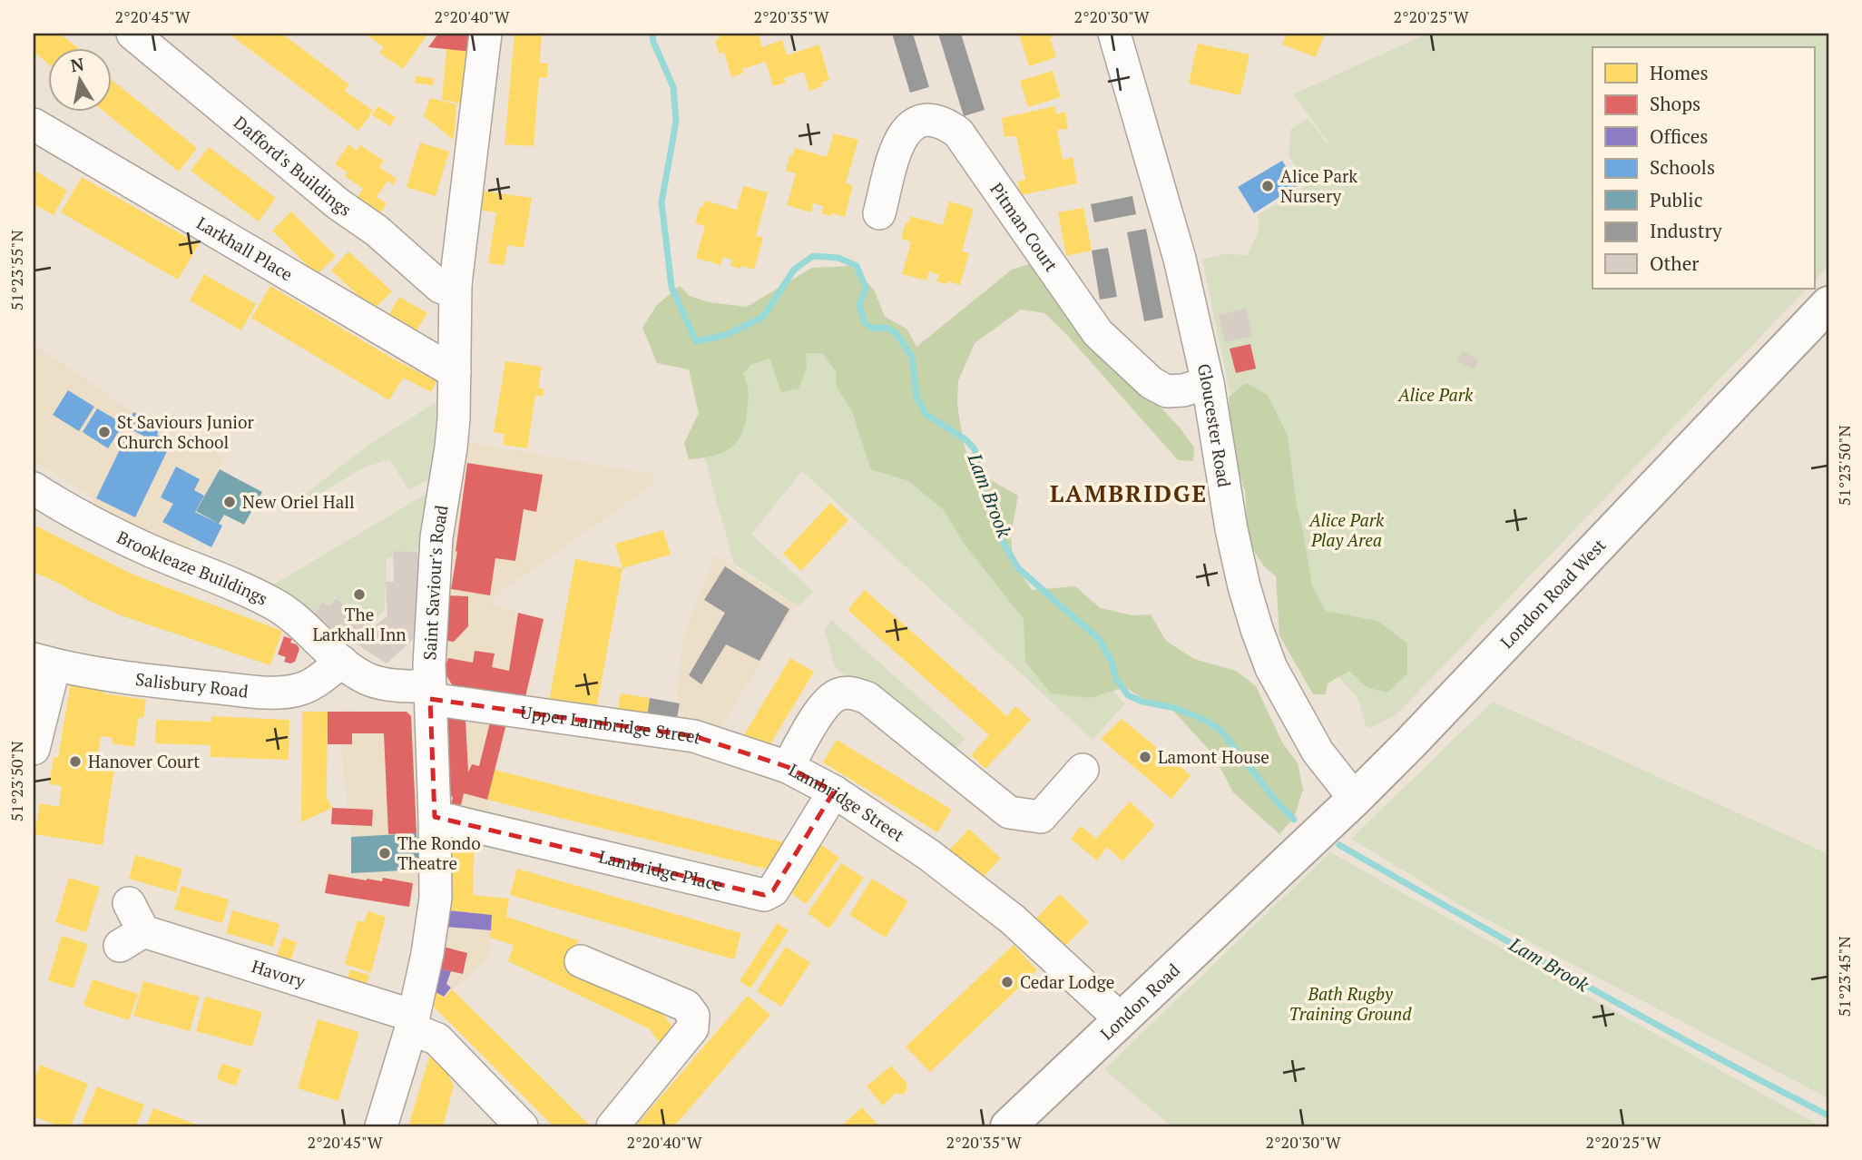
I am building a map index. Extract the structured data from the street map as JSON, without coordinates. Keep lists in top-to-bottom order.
{
  "streets": {
    "highway": ["London Road West", "London Road"],
    "street": [
      "Dafford's Buildings",
      "Pitman Court",
      "Larkhall Place",
      "Gloucester Road",
      "Brookleaze Buildings",
      "Saint Saviour's Road",
      "Salisbury Road",
      "Upper Lambridge Street",
      "Lambridge Street",
      "Lambridge Place",
      "Havory"
    ]
  },
  "crossings": [
    ["Dafford's Buildings", "Saint Saviour's Road"],
    ["Pitman Court", "Gloucester Road"],
    ["Larkhall Place", "Saint Saviour's Road"],
    ["Gloucester Road", "London Road West"],
    ["Brookleaze Buildings", "Saint Saviour's Road"],
    ["Brookleaze Buildings", "Salisbury Road"],
    ["Brookleaze Buildings", "Upper Lambridge Street"],
    ["Saint Saviour's Road", "Upper Lambridge Street"],
    ["Saint Saviour's Road", "Lambridge Place"],
    ["Saint Saviour's Road", "Havory"],
    ["London Road West", "London Road"],
    ["Upper Lambridge Street", "Lambridge Street"],
    ["Lambridge Street", "Lambridge Place"],
    ["Lambridge Street", "London Road"]
  ],
  "districts": ["LAMBRIDGE"],
  "water": ["Lam Brook"],
  "parks": ["Alice Park", "Alice Park Play Area", "Bath Rugby Training Ground"],
  "places": [
    "Alice Park Nursery",
    "St Saviours Junior Church School",
    "New Oriel Hall",
    "The Larkhall Inn",
    "Lamont House",
    "Hanover Court",
    "The Rondo Theatre",
    "Cedar Lodge"
  ],
  "legend": [
    "Homes",
    "Shops",
    "Offices",
    "Schools",
    "Public",
    "Industry",
    "Other"
  ],
  "north": "top",
  "coordinates": [
    "2°20'45\"W",
    "2°20'40\"W",
    "2°20'35\"W",
    "2°20'30\"W",
    "2°20'25\"W",
    "51°23'55\"N",
    "51°23'50\"N",
    "51°23'45\"N"
  ]
}
